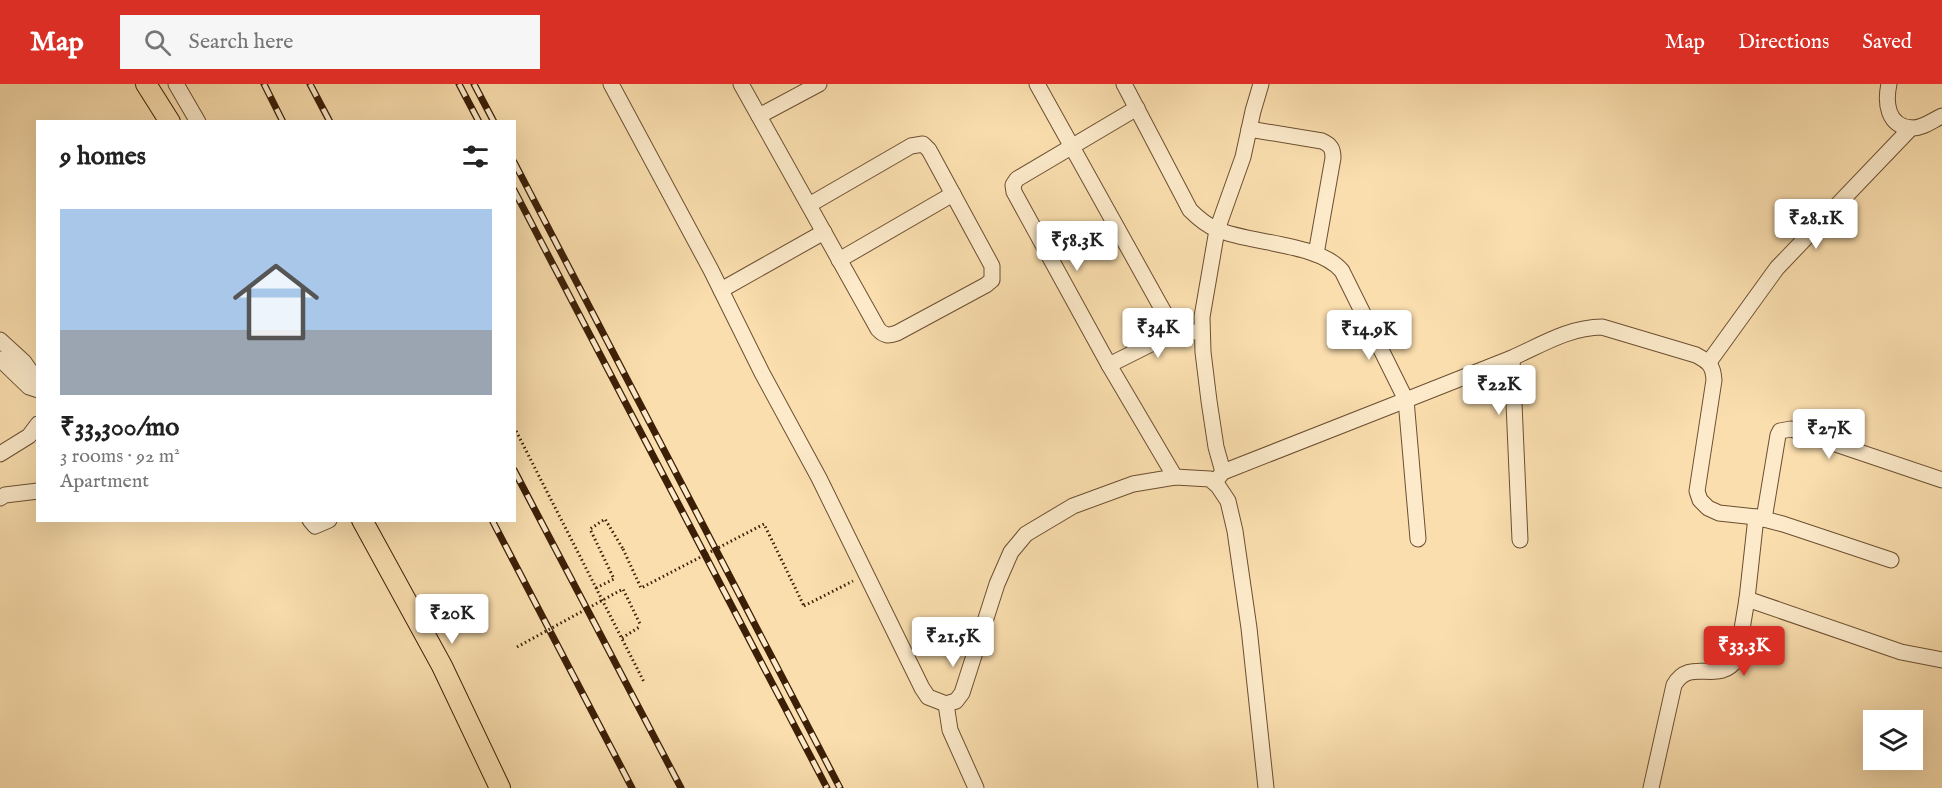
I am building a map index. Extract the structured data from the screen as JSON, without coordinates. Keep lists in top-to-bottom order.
{
  "page": {
    "header": "Map",
    "search": "Search here",
    "nav": ["Map", "Directions", "Saved"],
    "heading": "9 homes",
    "list": [
      {
        "name": "₹33,300/mo",
        "note": "3 rooms · 92 m² · Apartment"
      }
    ],
    "price": [
      "₹28.1K",
      "₹58.3K",
      "₹34K",
      "₹14.9K",
      "₹22K",
      "₹27K",
      "₹20K",
      "₹21.5K",
      "₹33.3K"
    ]
  }
}
